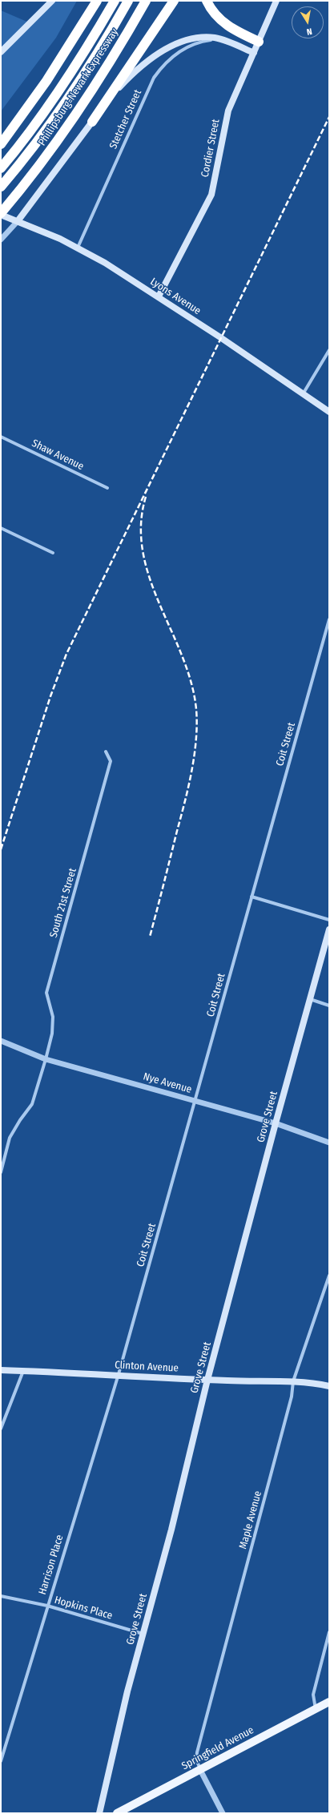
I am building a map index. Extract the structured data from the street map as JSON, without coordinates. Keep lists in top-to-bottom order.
{
  "streets": {
    "highway": ["Phillipsburg-Newark Expressway"],
    "main road": [
      "Cordier Street",
      "Lyons Avenue",
      "Grove Street",
      "Clinton Avenue",
      "Springfield Avenue"
    ],
    "street": [
      "Stetcher Street",
      "Shaw Avenue",
      "Coit Street",
      "South 21st Street",
      "Nye Avenue",
      "Maple Avenue",
      "Harrison Place",
      "Hopkins Place"
    ]
  },
  "crossings": [
    ["Phillipsburg-Newark Expressway", "Lyons Avenue"],
    ["Stetcher Street", "Lyons Avenue"],
    ["Cordier Street", "Lyons Avenue"],
    ["Coit Street", "Nye Avenue"],
    ["Coit Street", "Clinton Avenue"],
    ["Coit Street", "Harrison Place"],
    ["South 21st Street", "Nye Avenue"],
    ["Nye Avenue", "Grove Street"],
    ["Grove Street", "Clinton Avenue"],
    ["Grove Street", "Hopkins Place"],
    ["Clinton Avenue", "Maple Avenue"],
    ["Clinton Avenue", "Harrison Place"],
    ["Maple Avenue", "Springfield Avenue"],
    ["Harrison Place", "Hopkins Place"]
  ],
  "north": "bottom"
}
